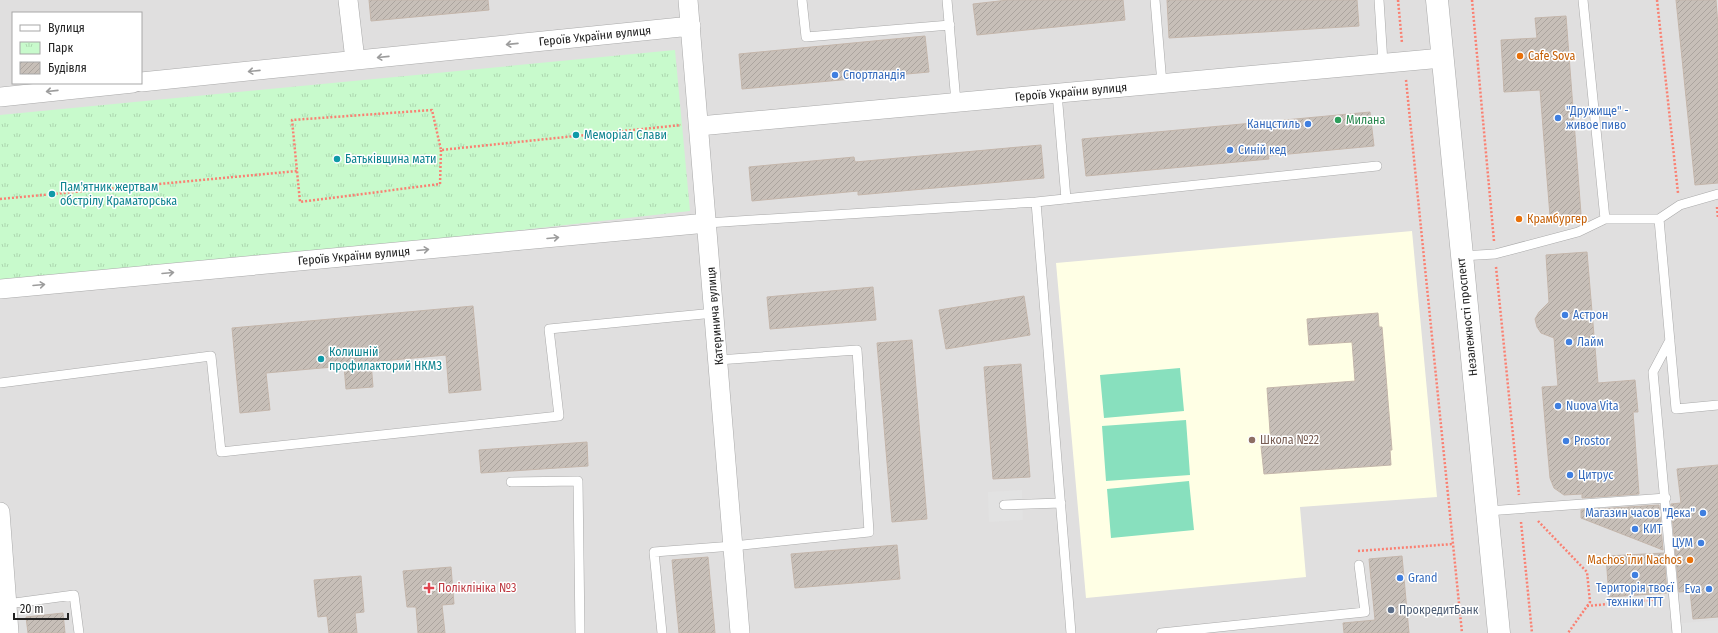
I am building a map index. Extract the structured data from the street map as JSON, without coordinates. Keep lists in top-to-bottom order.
{
  "streets": {
    "street": ["Героїв України вулиця", "Катеринича вулиця", "Незалежності проспект"]
  },
  "crossings": [
    ["Героїв України вулиця", "Катеринича вулиця"],
    ["Героїв України вулиця", "Незалежності проспект"]
  ],
  "places": {
    "other": [
      "Cafe Sova",
      "Спортландія",
      "\"Дружище\" - живое пиво",
      "Милана",
      "Канцстиль",
      "Меморіал Слави",
      "Синій кед",
      "Батьківщина мати",
      "Пам'ятник жертвам обстрілу Краматорська",
      "Крамбургер",
      "Астрон",
      "Лайм",
      "Колишній профилакторий НКМЗ",
      "Nuova Vita",
      "Школа №22",
      "Prostor",
      "Цитрус",
      "Магазин часов \"Дека\"",
      "КИТ",
      "ЦУМ",
      "Machos їли Nachos",
      "Територія твоєї техніки ТТТ",
      "Grand",
      "Eva",
      "ПрокредитБанк"
    ],
    "health": ["Поліклініка №3"]
  },
  "legend": ["Вулиця", "Парк", "Будівля"],
  "scale_bar": "20 m"
}
